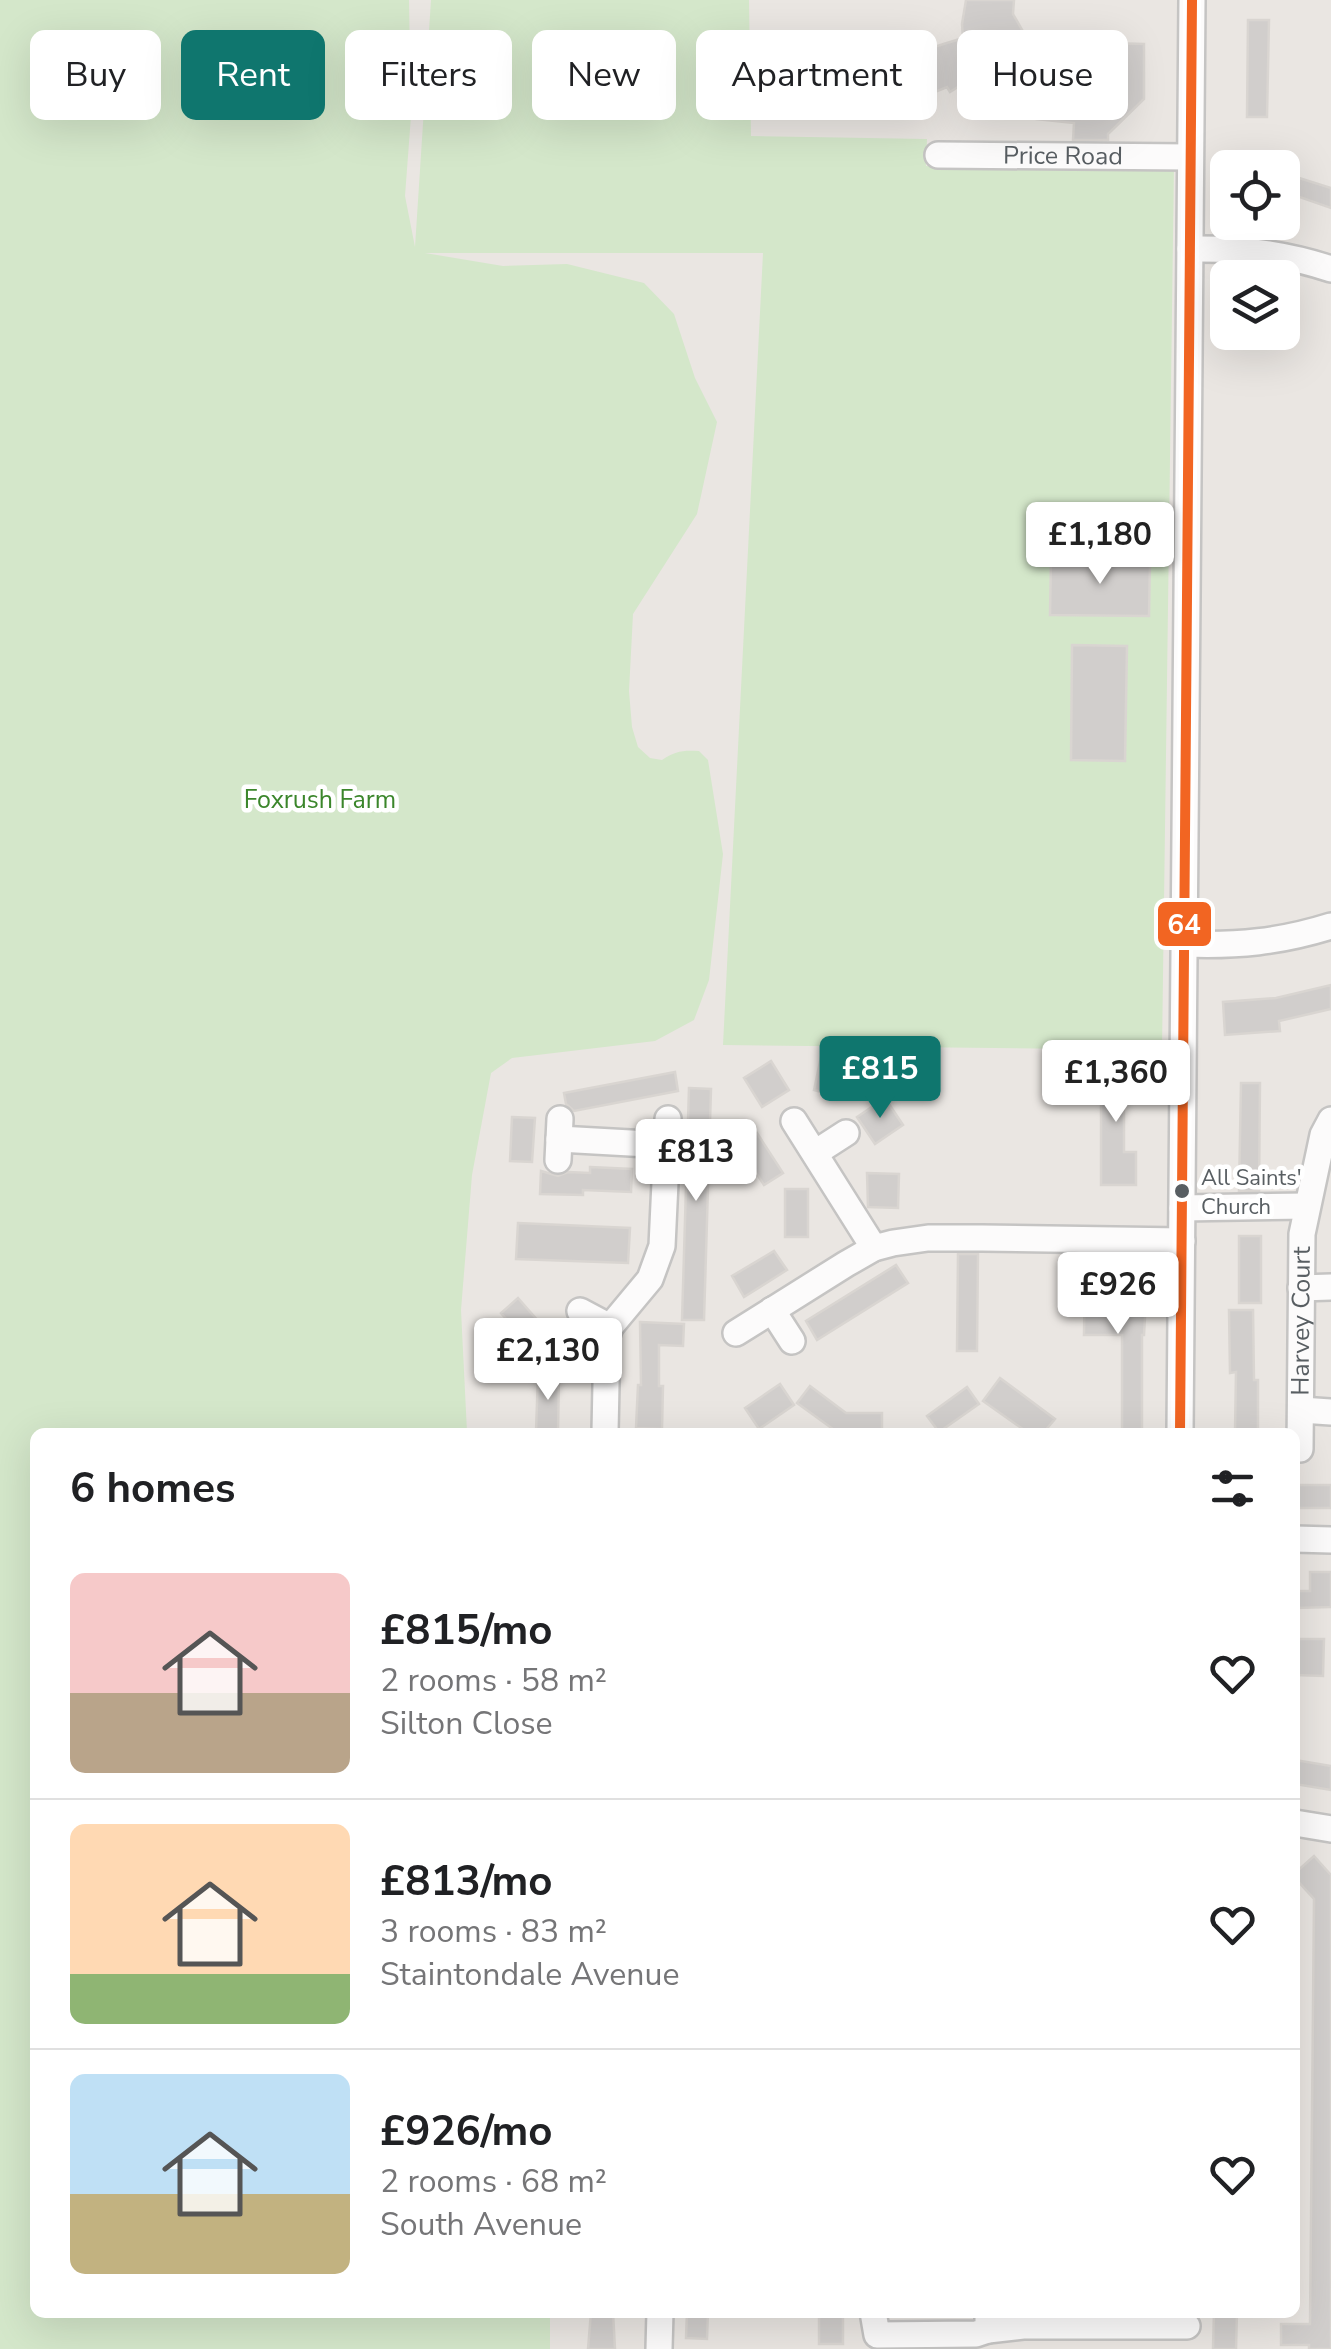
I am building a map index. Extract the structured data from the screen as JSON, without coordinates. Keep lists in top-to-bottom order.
{
  "streets": {
    "street": ["Price Road", "Harvey Court"]
  },
  "parks": ["Foxrush Farm"],
  "places": ["All Saints' Church"],
  "lines": ["transit line 64"],
  "page": {
    "chip": [
      "Buy",
      "Rent",
      "Filters",
      "New",
      "Apartment",
      "House"
    ],
    "price": [
      "£1,180",
      "£815",
      "£1,360",
      "£813",
      "£926",
      "£2,130"
    ],
    "heading": "6 homes",
    "list": [
      {
        "name": "£815/mo",
        "note": "2 rooms · 58 m² · Silton Close"
      },
      {
        "name": "£813/mo",
        "note": "3 rooms · 83 m² · Staintondale Avenue"
      },
      {
        "name": "£926/mo",
        "note": "2 rooms · 68 m² · South Avenue"
      }
    ]
  }
}
